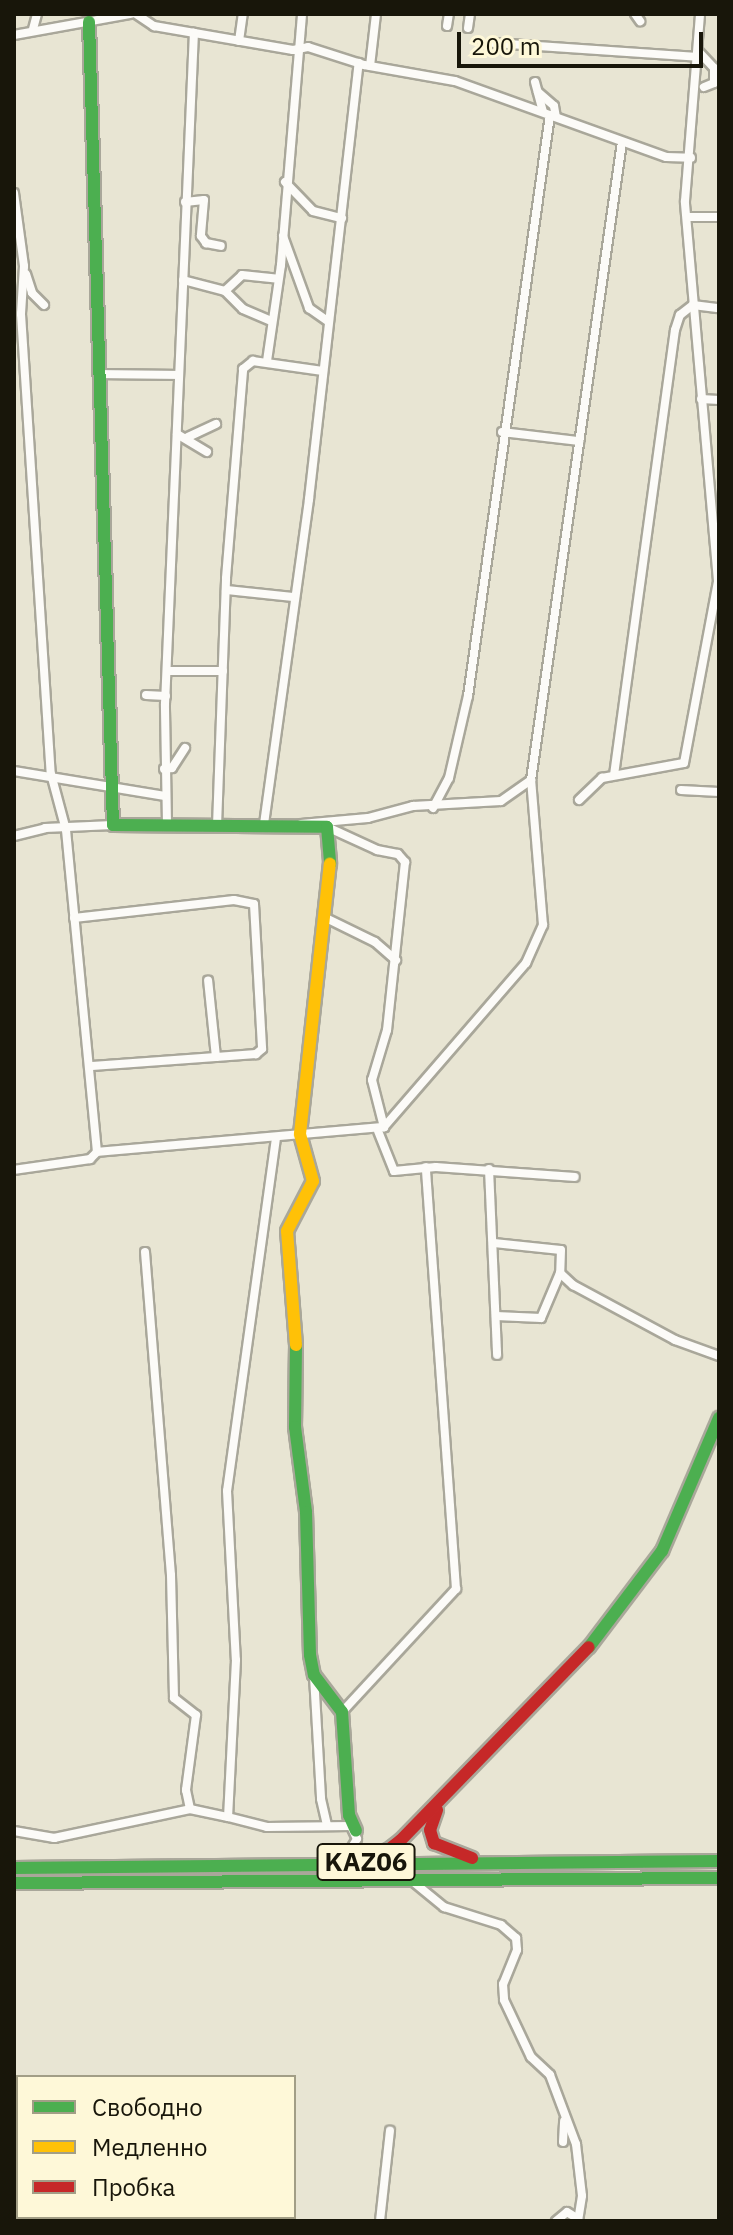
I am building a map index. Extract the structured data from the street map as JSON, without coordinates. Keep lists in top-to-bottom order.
{
  "streets": {
    "main road": ["KАZ06"]
  },
  "legend": ["Свободно", "Медленно", "Пробка"],
  "scale_bar": "200 m"
}
